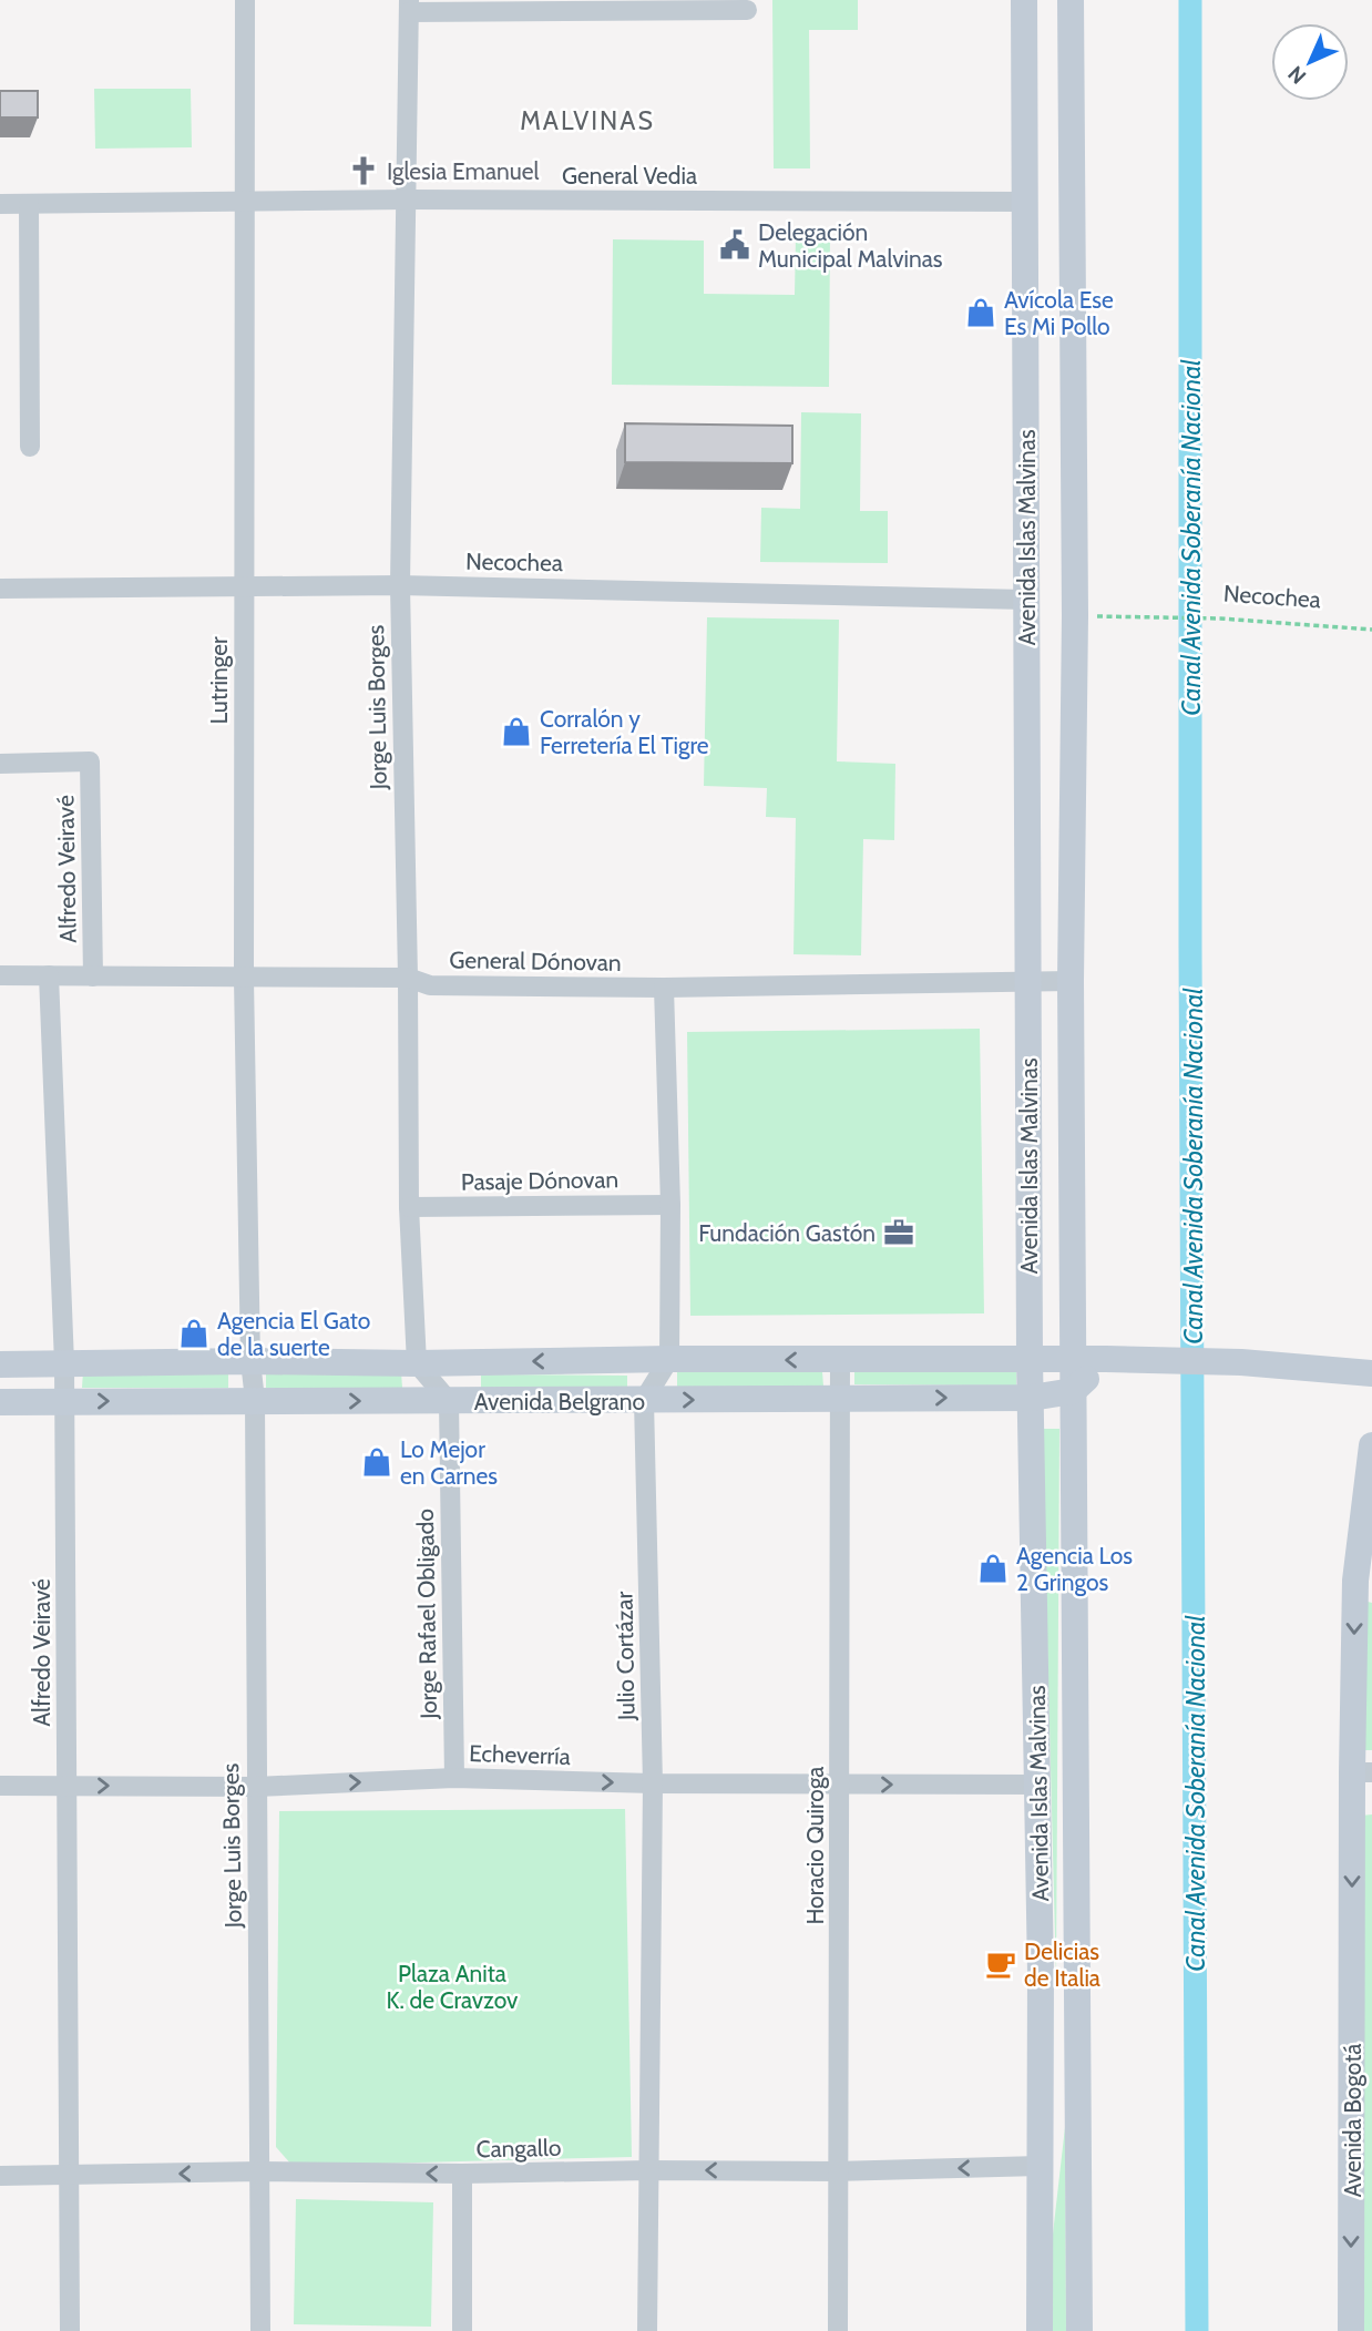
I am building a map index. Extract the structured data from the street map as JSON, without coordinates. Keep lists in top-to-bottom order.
{
  "streets": {
    "main road": ["Avenida Islas Malvinas", "Avenida Belgrano", "Avenida Bogotá"],
    "street": [
      "General Vedia",
      "Necochea",
      "Lutringer",
      "Jorge Luis Borges",
      "Alfredo Veiravé",
      "General Dónovan",
      "Pasaje Dónovan",
      "Jorge Rafael Obligado",
      "Julio Cortázar",
      "Echeverría",
      "Horacio Quiroga",
      "Cangallo"
    ]
  },
  "crossings": [
    ["General Vedia", "Avenida Islas Malvinas"],
    ["General Vedia", "Lutringer"],
    ["General Vedia", "Jorge Luis Borges"],
    ["Avenida Islas Malvinas", "Necochea"],
    ["Avenida Islas Malvinas", "General Dónovan"],
    ["Avenida Islas Malvinas", "Avenida Belgrano"],
    ["Avenida Islas Malvinas", "Echeverría"],
    ["Avenida Islas Malvinas", "Cangallo"],
    ["Necochea", "Lutringer"],
    ["Necochea", "Jorge Luis Borges"],
    ["Lutringer", "Jorge Luis Borges"],
    ["Lutringer", "General Dónovan"],
    ["Lutringer", "Avenida Belgrano"],
    ["Jorge Luis Borges", "General Dónovan"],
    ["Jorge Luis Borges", "Pasaje Dónovan"],
    ["Jorge Luis Borges", "Avenida Belgrano"],
    ["Jorge Luis Borges", "Echeverría"],
    ["Jorge Luis Borges", "Cangallo"],
    ["Alfredo Veiravé", "General Dónovan"],
    ["Alfredo Veiravé", "Avenida Belgrano"],
    ["Alfredo Veiravé", "Echeverría"],
    ["Alfredo Veiravé", "Cangallo"],
    ["Avenida Belgrano", "Jorge Rafael Obligado"],
    ["Avenida Belgrano", "Julio Cortázar"],
    ["Avenida Belgrano", "Horacio Quiroga"],
    ["Jorge Rafael Obligado", "Echeverría"],
    ["Julio Cortázar", "Echeverría"],
    ["Julio Cortázar", "Cangallo"],
    ["Echeverría", "Horacio Quiroga"],
    ["Horacio Quiroga", "Cangallo"]
  ],
  "one_way": ["Echeverría", "Avenida Bogotá", "Cangallo"],
  "districts": ["MALVINAS"],
  "water": ["Canal Avenida Soberanía Nacional"],
  "parks": ["Plaza Anita K. de Cravzov"],
  "places": {
    "church": ["Iglesia Emanuel"],
    "public building": ["Delegación Municipal Malvinas"],
    "shop": [
      "Avícola Ese Es Mi Pollo",
      "Corralón y Ferretería El Tigre",
      "Agencia El Gato de la suerte",
      "Lo Mejor en Carnes",
      "Agencia Los 2 Gringos"
    ],
    "office": ["Fundación Gastón"],
    "cafe": ["Delicias de Italia"]
  },
  "north": "bottom left"
}
